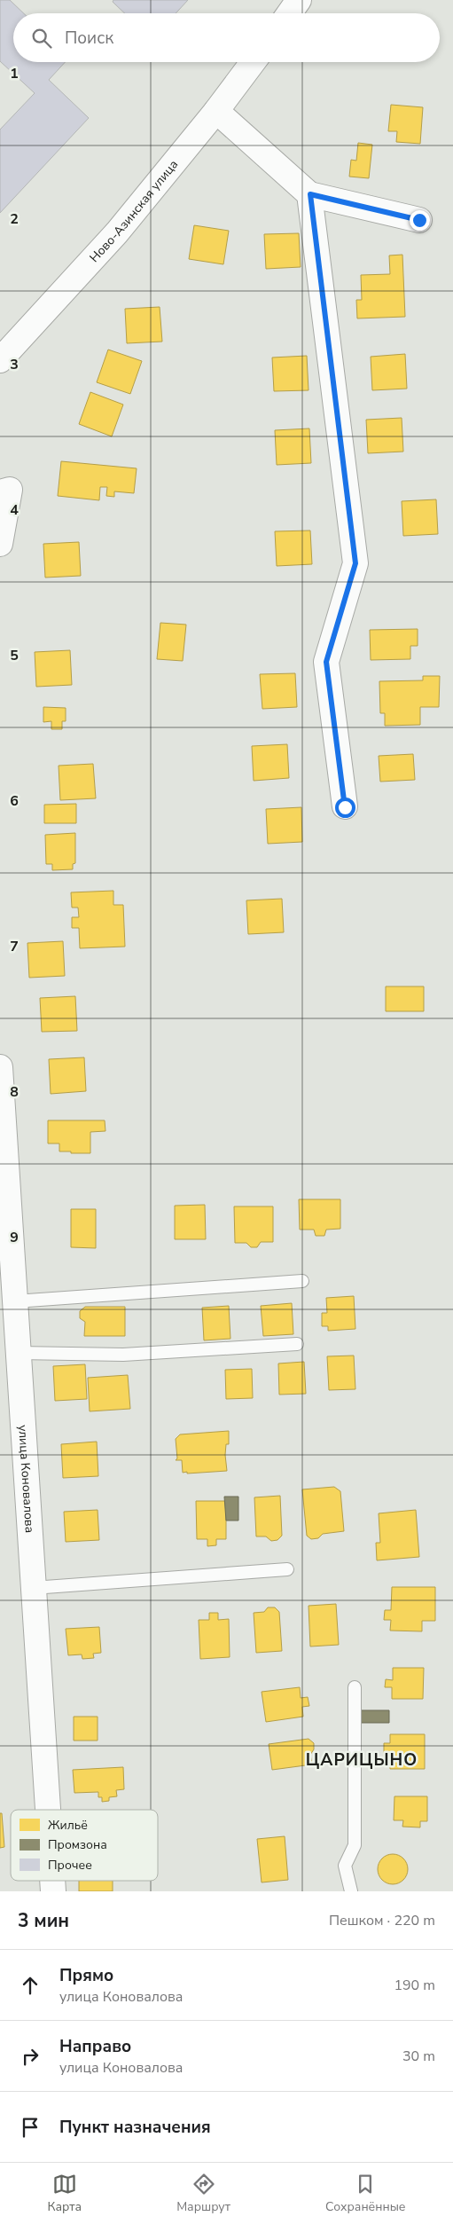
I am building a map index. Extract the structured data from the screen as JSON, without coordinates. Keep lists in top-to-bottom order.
{
  "streets": {
    "street": ["Ново-Азинская улица", "улица Коновалова"]
  },
  "districts": ["ЦАРИЦЫНО"],
  "legend": ["Жильё", "Промзона", "Прочее"],
  "page": {
    "search": "Поиск",
    "heading": ["3 мин", "Пешком · 220 m"],
    "list": [
      ["Прямо", "улица Коновалова", "190 m"],
      ["Направо", "улица Коновалова", "30 m"],
      "Пункт назначения"
    ],
    "nav": ["Карта", "Маршрут", "Сохранённые"]
  },
  "grid": {
    "rows": [
      "1",
      "2",
      "3",
      "4",
      "5",
      "6",
      "7",
      "8",
      "9"
    ]
  }
}
